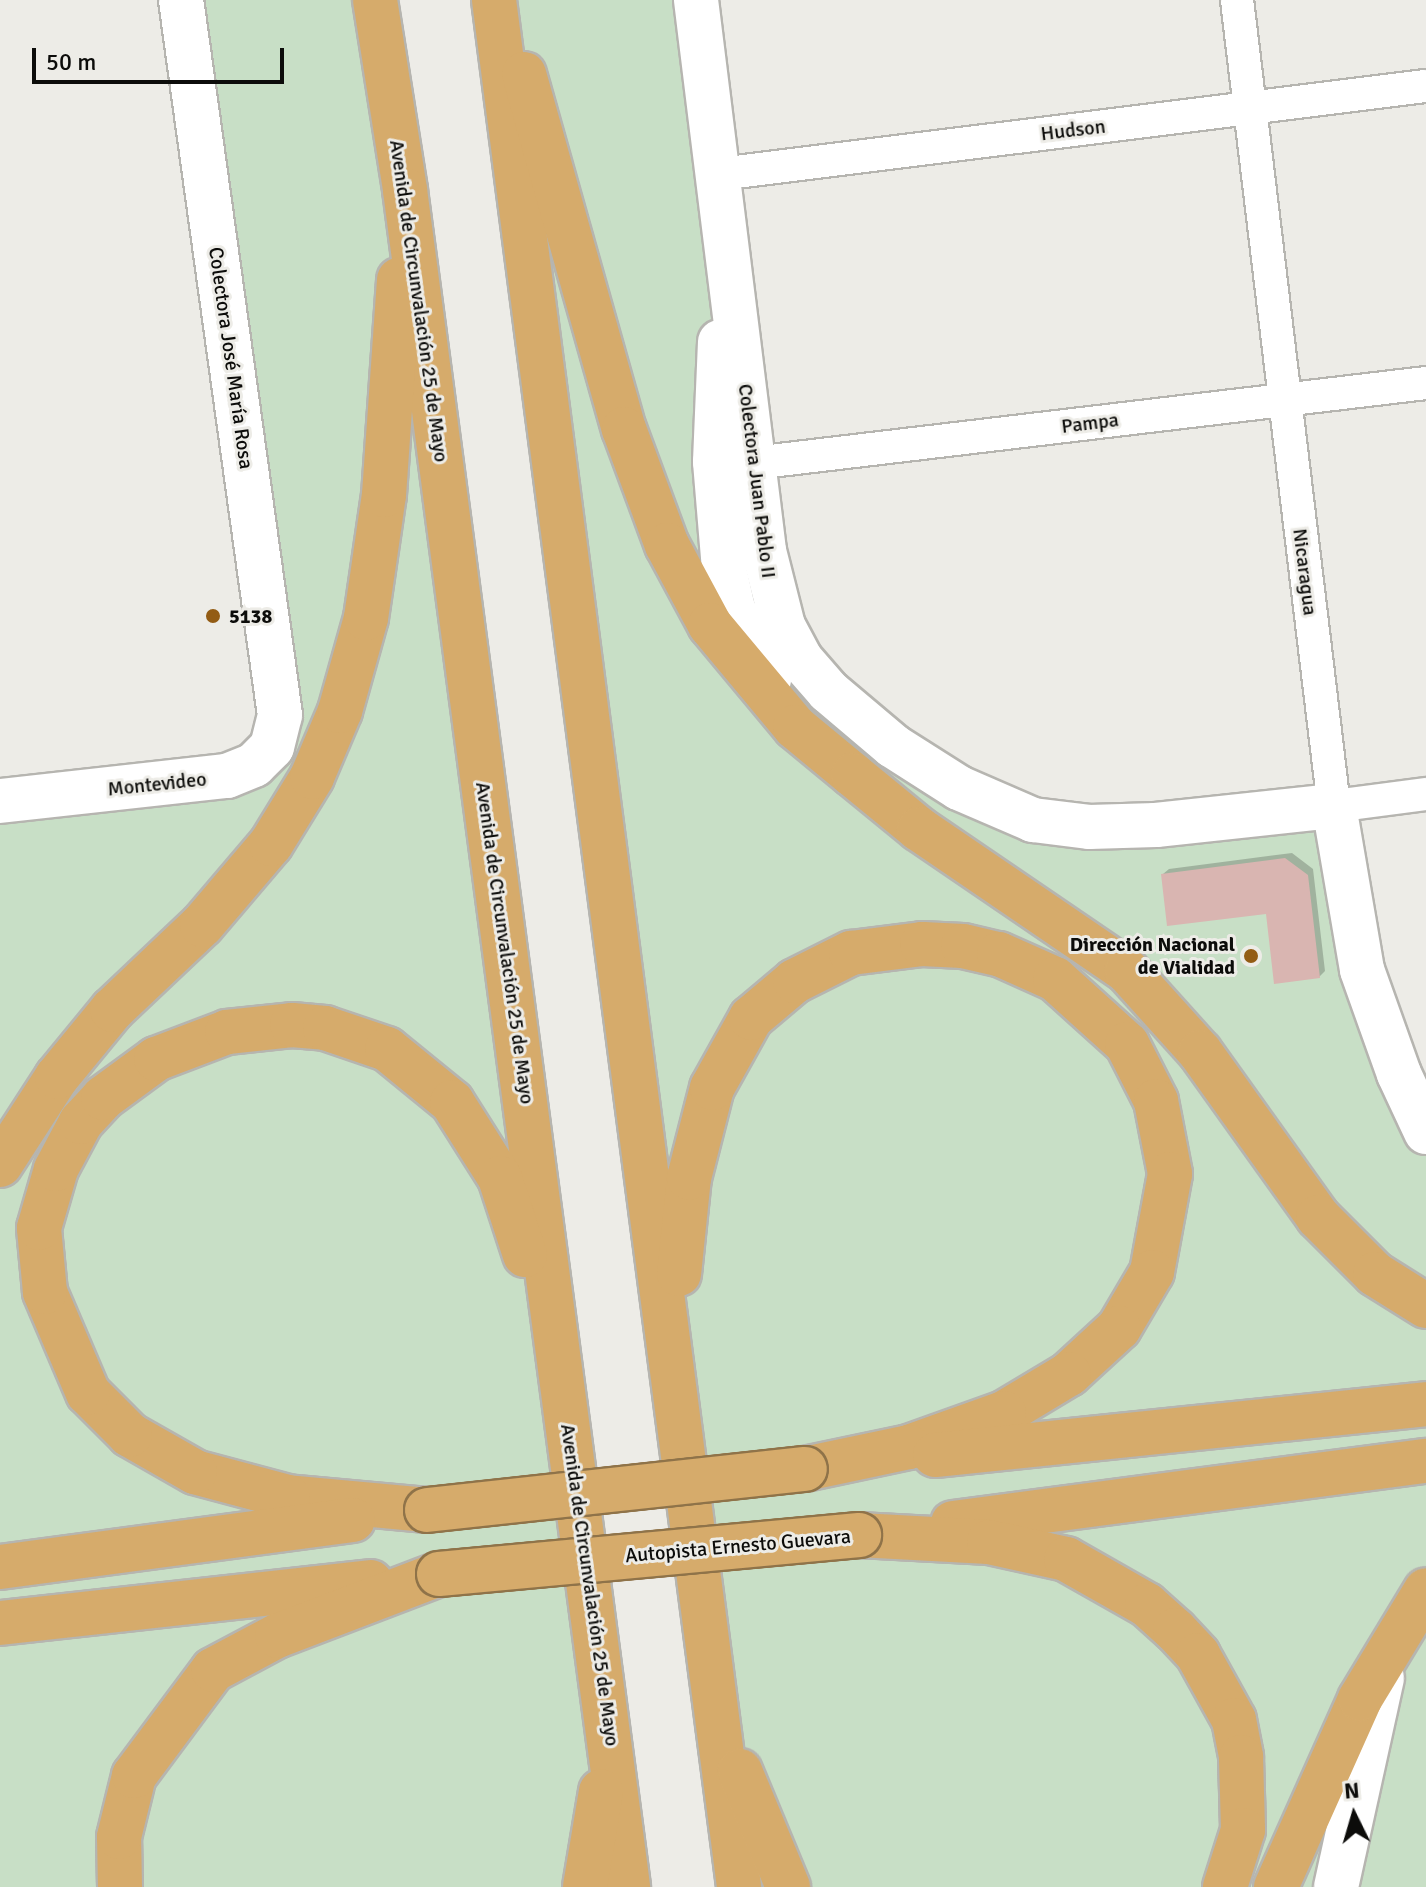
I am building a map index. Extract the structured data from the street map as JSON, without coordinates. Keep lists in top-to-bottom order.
{
  "streets": {
    "highway": ["Avenida de Circunvalación 25 de Mayo", "Autopista Ernesto Guevara"],
    "main road": [
      "Colectora José María Rosa",
      "Colectora Juan Pablo II",
      "Nicaragua",
      "Montevideo"
    ],
    "street": ["Hudson", "Pampa"]
  },
  "crossings": [
    ["Hudson", "Colectora Juan Pablo II"],
    ["Hudson", "Nicaragua"],
    ["Colectora José María Rosa", "Montevideo"],
    ["Pampa", "Colectora Juan Pablo II"],
    ["Pampa", "Nicaragua"],
    ["Colectora Juan Pablo II", "Nicaragua"]
  ],
  "places": ["5138", "Dirección Nacional de Vialidad"],
  "scale_bar": "50 m",
  "north": "top"
}
